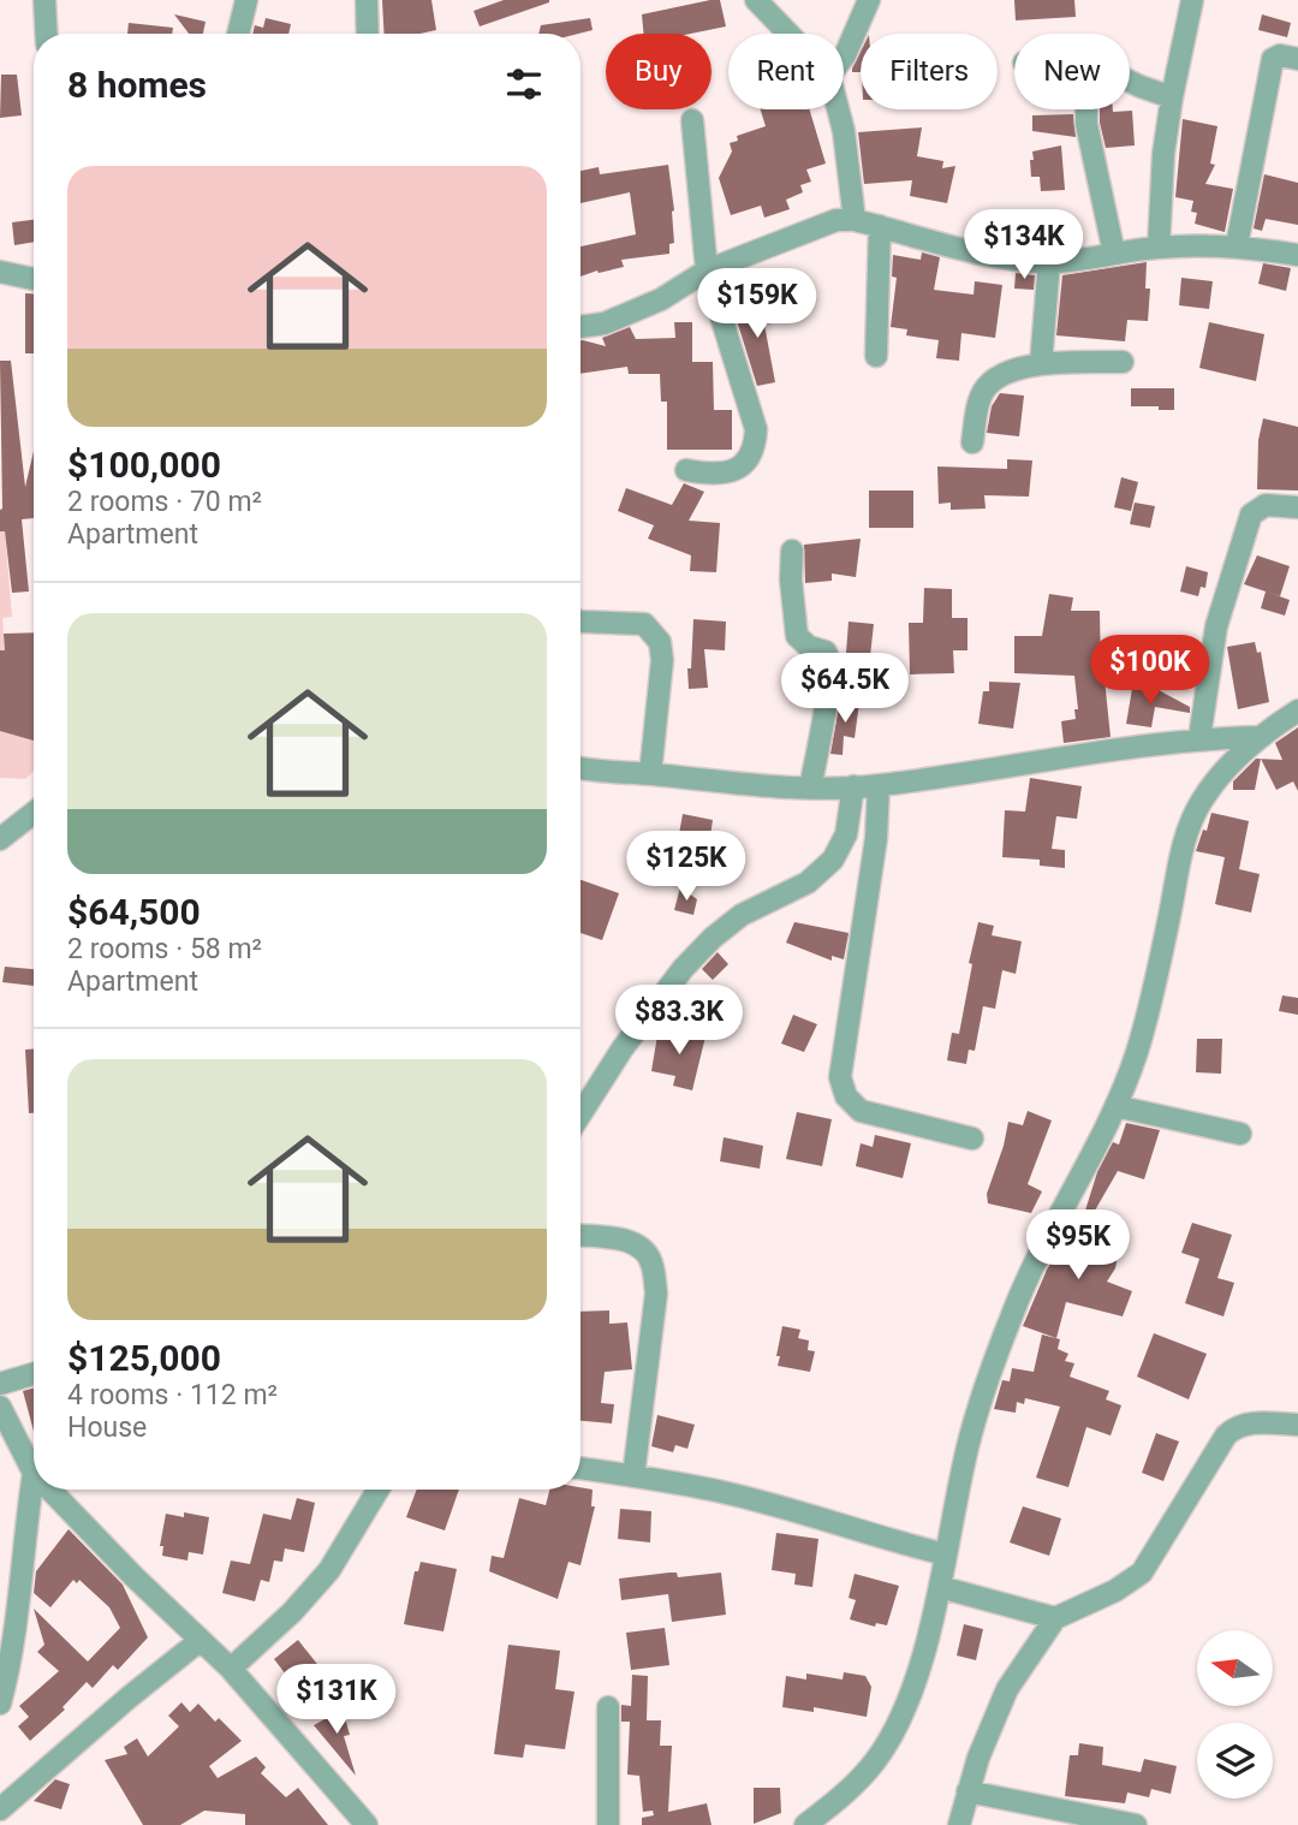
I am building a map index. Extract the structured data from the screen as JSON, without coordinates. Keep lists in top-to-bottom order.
{
  "north": "left",
  "page": {
    "chip": [
      "Buy",
      "Rent",
      "Filters",
      "New"
    ],
    "heading": "8 homes",
    "list": [
      {
        "name": "$100,000",
        "note": "2 rooms · 70 m² · Apartment"
      },
      {
        "name": "$64,500",
        "note": "2 rooms · 58 m² · Apartment"
      },
      {
        "name": "$125,000",
        "note": "4 rooms · 112 m² · House"
      }
    ],
    "price": [
      "$134K",
      "$159K",
      "$100K",
      "$64.5K",
      "$125K",
      "$83.3K",
      "$95K",
      "$131K"
    ]
  }
}
